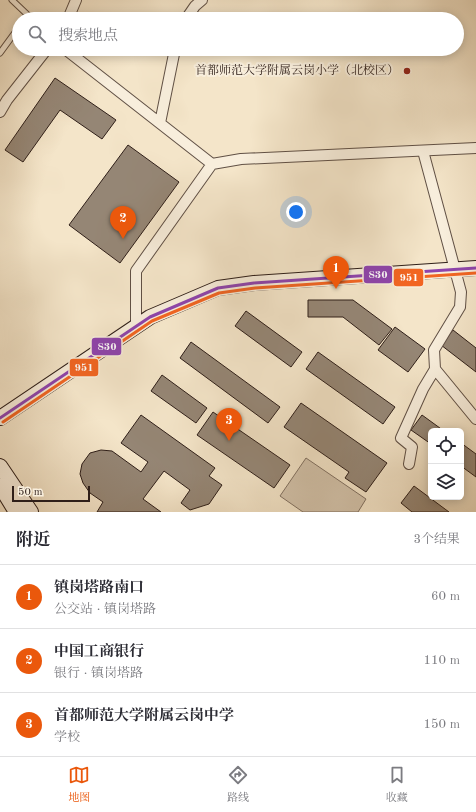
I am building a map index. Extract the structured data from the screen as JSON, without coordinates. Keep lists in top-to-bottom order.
{
  "places": ["首都师范大学附属云岗小学（北校区）"],
  "lines": ["transit line 830", "transit line 951"],
  "scale_bar": "50 m",
  "page": {
    "search": "搜索地点",
    "pins": ["2", "1", "3"],
    "scale": "50 m",
    "heading": ["附近", "3个结果"],
    "list": [
      {
        "mark": "1",
        "name": "镇岗塔路南口",
        "note": "公交站 · 镇岗塔路",
        "value": "60 m"
      },
      {
        "mark": "2",
        "name": "中国工商银行",
        "note": "银行 · 镇岗塔路",
        "value": "110 m"
      },
      {
        "mark": "3",
        "name": "首都师范大学附属云岗中学",
        "note": "学校",
        "value": "150 m"
      }
    ],
    "nav": ["地图", "路线", "收藏"]
  }
}
